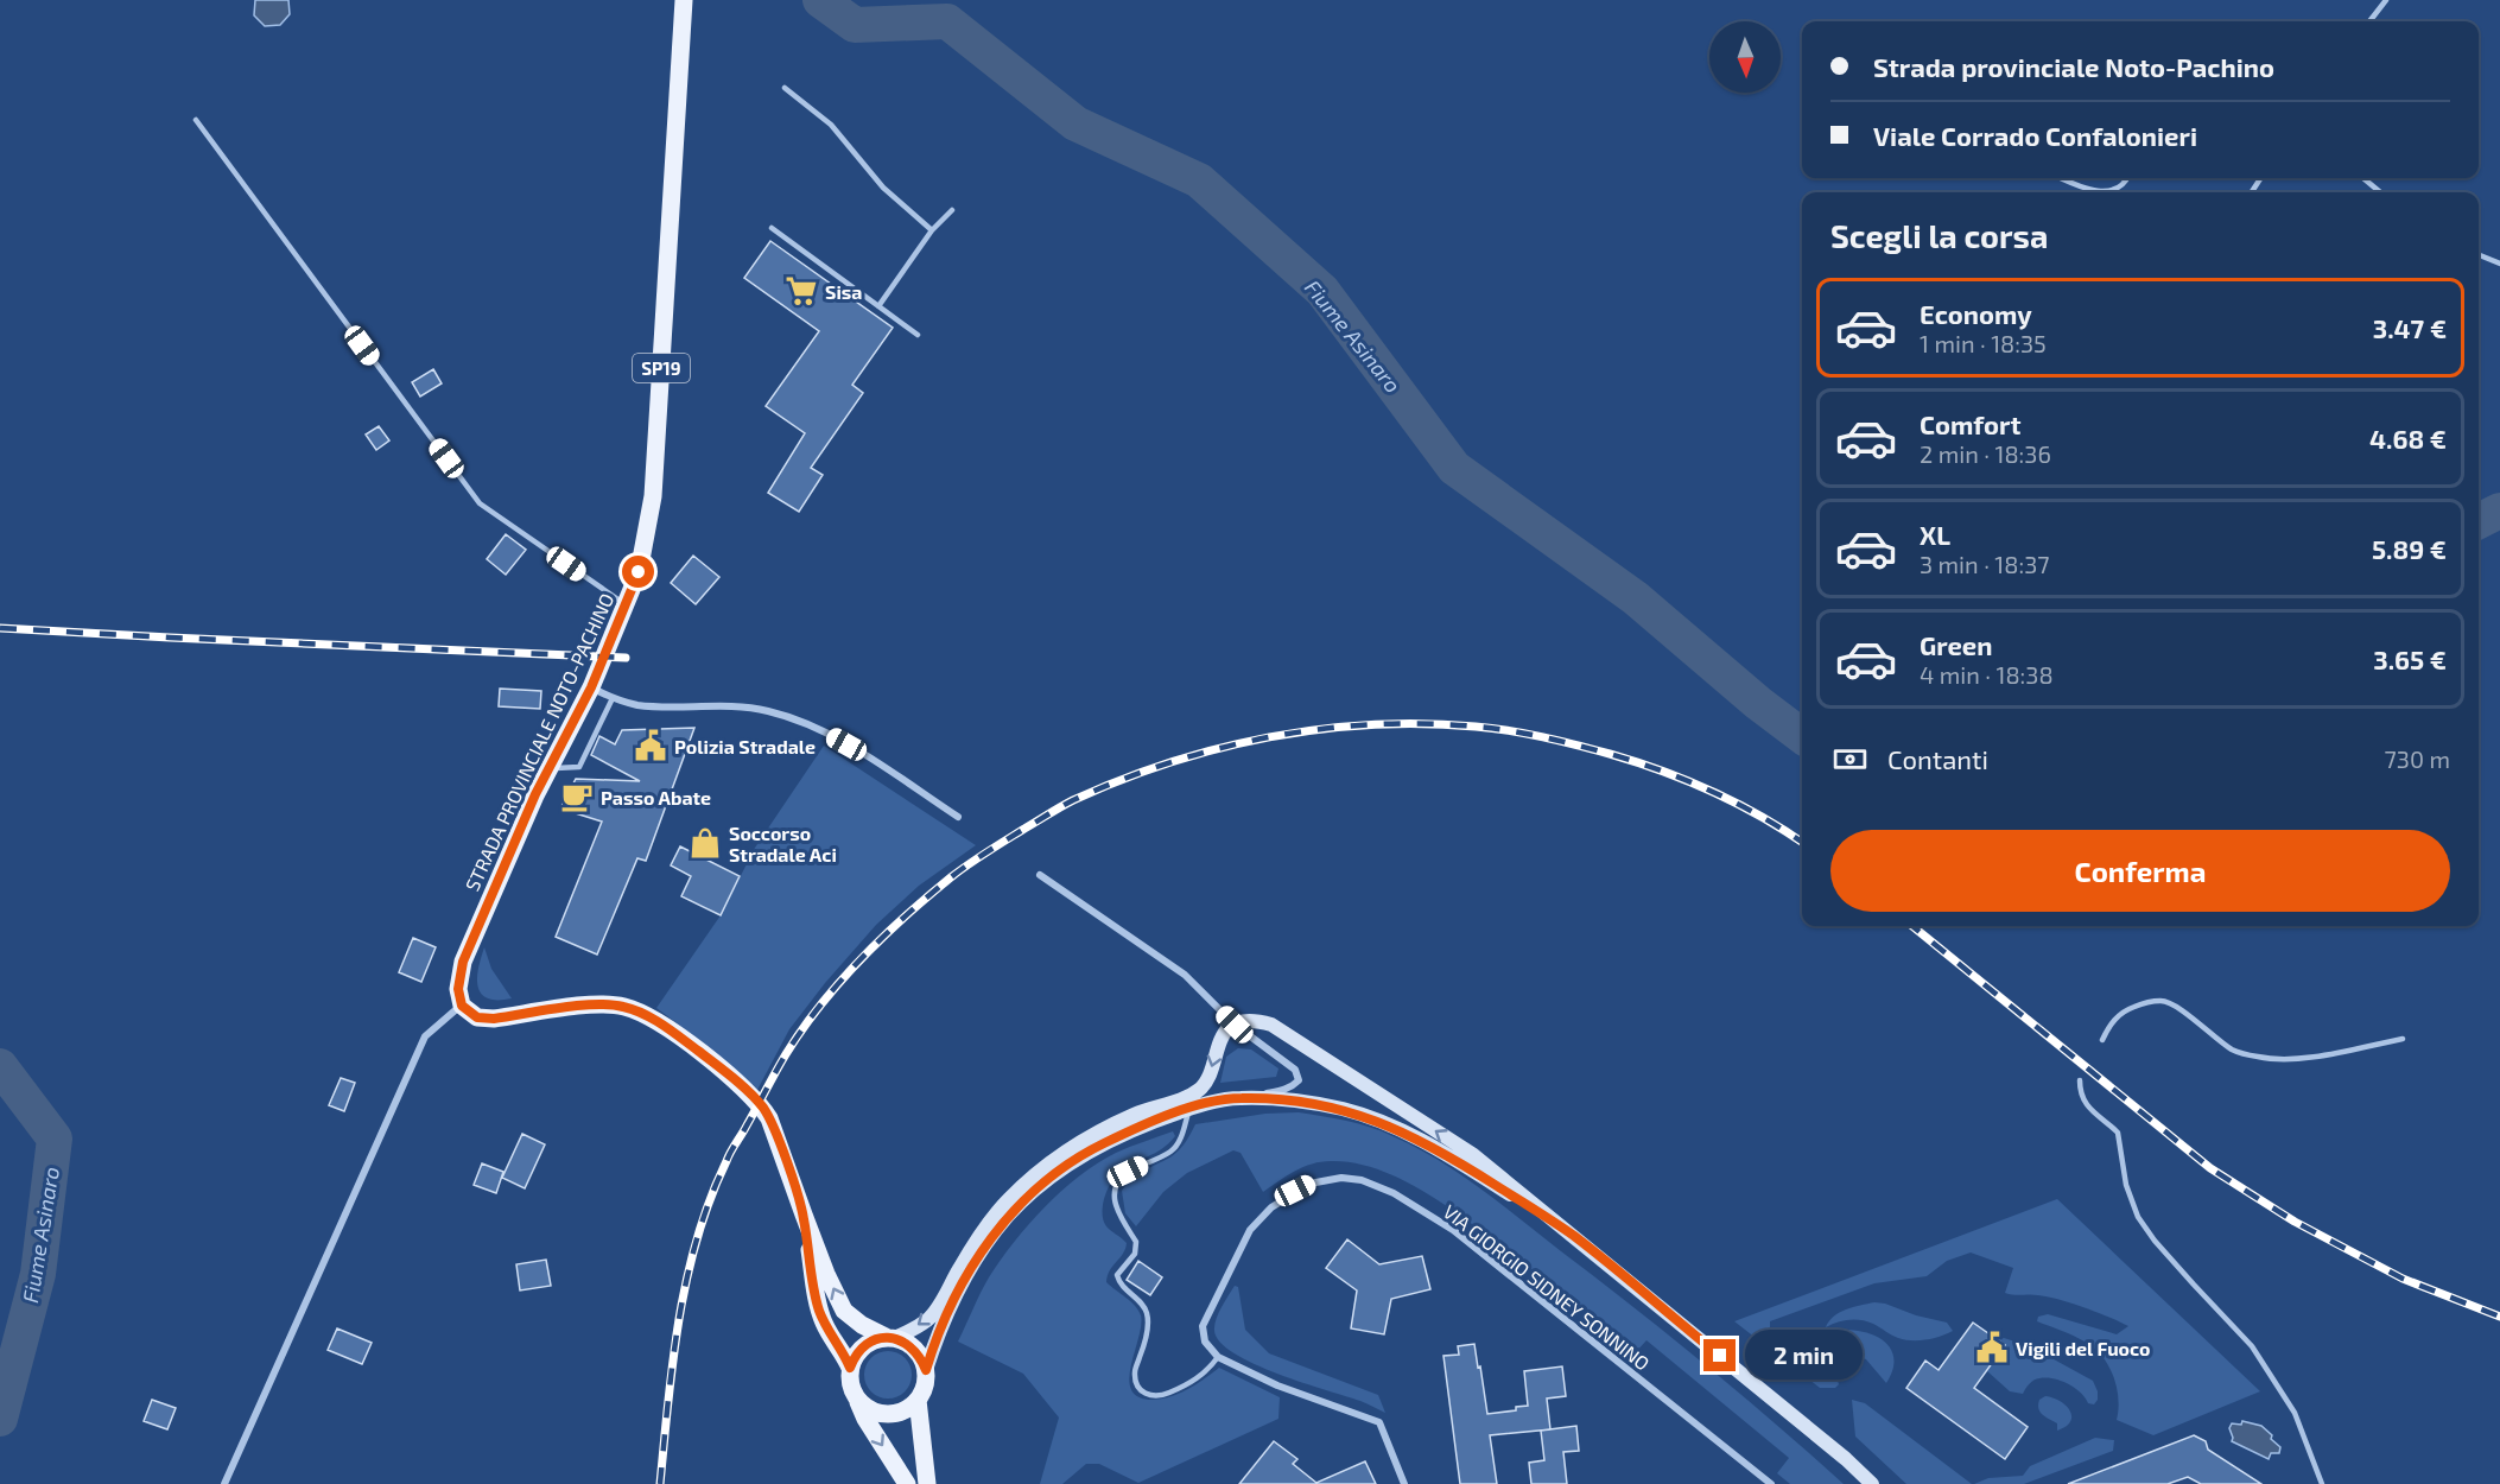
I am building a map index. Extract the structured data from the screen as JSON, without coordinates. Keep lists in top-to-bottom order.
{
  "streets": {
    "main road": ["SP19", "STRADA PROVINCIALE NOTO-PACHINO"],
    "street": ["VIA GIORGIO SIDNEY SONNINO"]
  },
  "water": ["Fiume Asinaro"],
  "places": {
    "supermarket": ["Sisa"],
    "public building": ["Polizia Stradale", "Vigili del Fuoco"],
    "cafe": ["Passo Abate"],
    "shop": ["Soccorso Stradale Aci"]
  },
  "north": "bottom",
  "page": {
    "banner": ["Strada provinciale Noto-Pachino", "Viale Corrado Confalonieri"],
    "heading": "Scegli la corsa",
    "list": [
      {
        "name": "Economy",
        "note": "1 min · 18:35",
        "value": "3.47 €"
      },
      {
        "name": "Comfort",
        "note": "2 min · 18:36",
        "value": "4.68 €"
      },
      {
        "name": "XL",
        "note": "3 min · 18:37",
        "value": "5.89 €"
      },
      {
        "name": "Green",
        "note": "4 min · 18:38",
        "value": "3.65 €"
      }
    ],
    "pay": ["Contanti", "730 m"],
    "buttons": "Conferma",
    "bubble": "2 min"
  }
}
